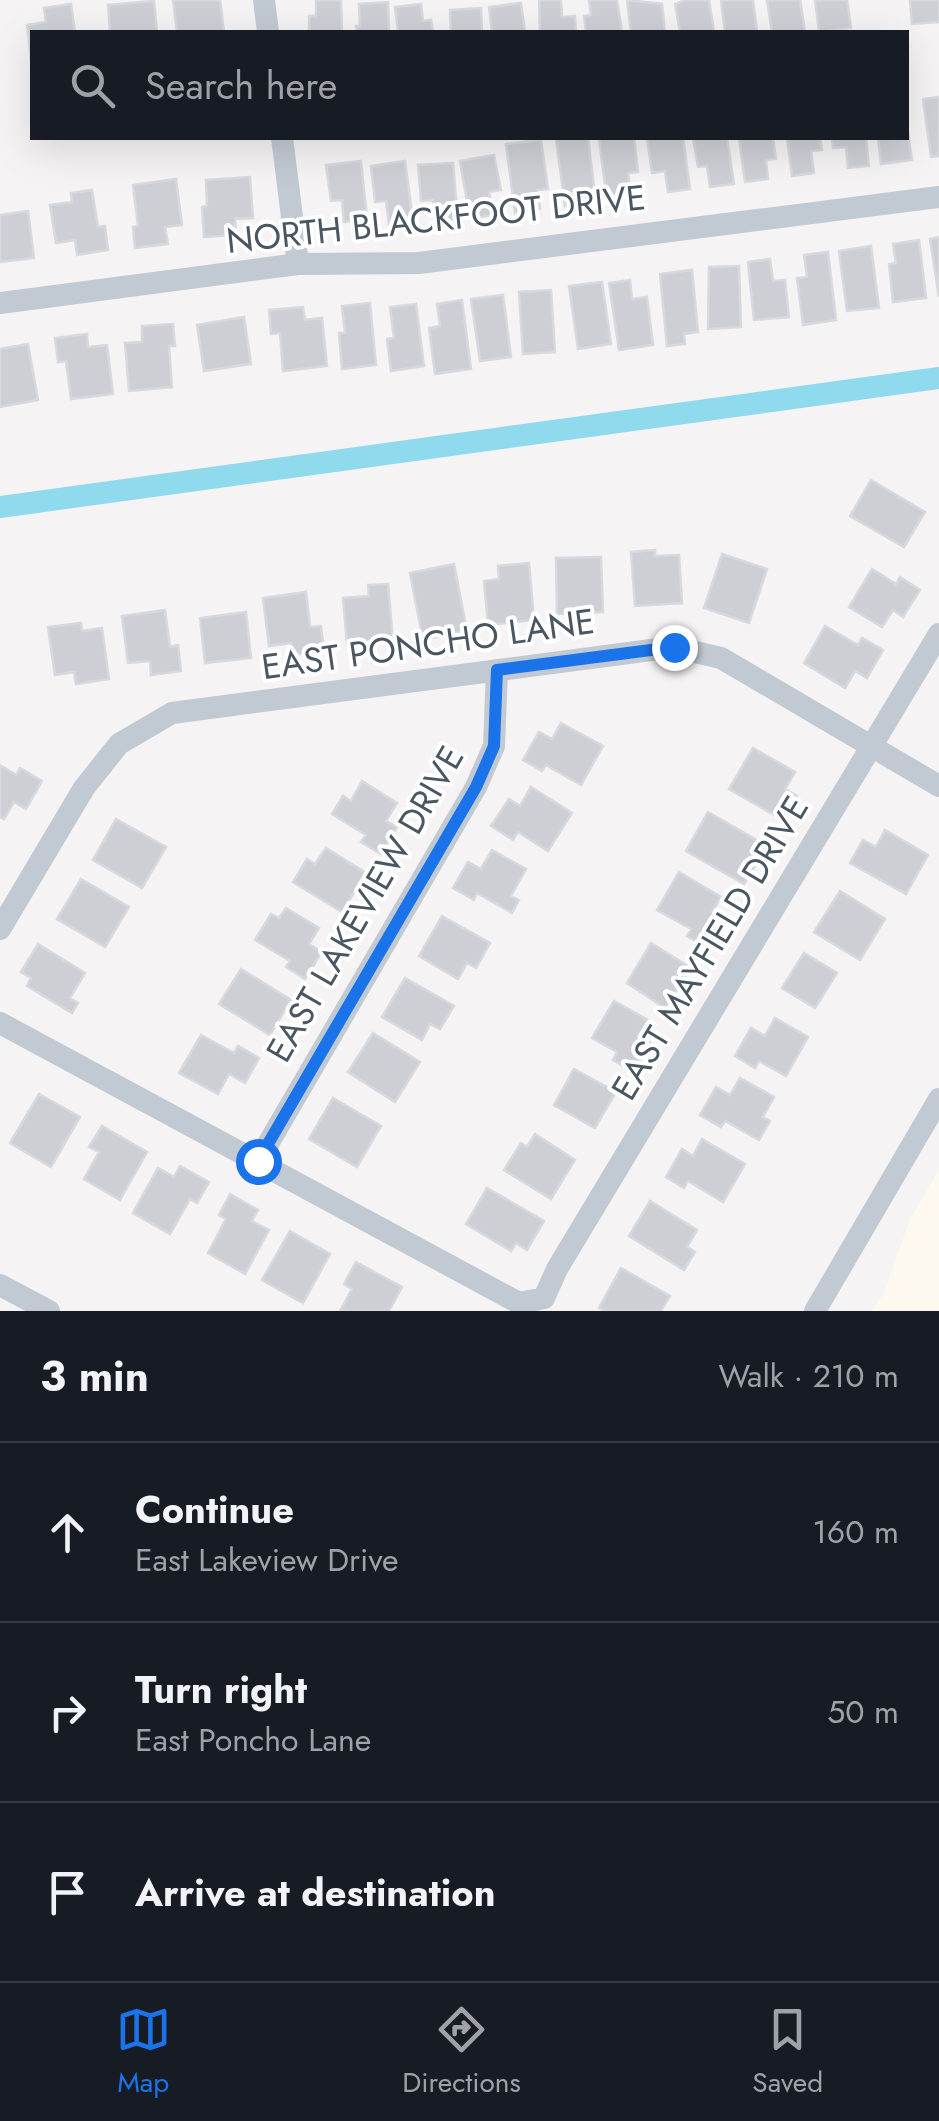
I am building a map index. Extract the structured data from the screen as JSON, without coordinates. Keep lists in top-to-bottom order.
{
  "streets": {
    "street": [
      "NORTH BLACKFOOT DRIVE",
      "EAST PONCHO LANE",
      "EAST LAKEVIEW DRIVE",
      "EAST MAYFIELD DRIVE"
    ]
  },
  "crossings": [
    ["EAST PONCHO LANE", "EAST LAKEVIEW DRIVE"],
    ["EAST PONCHO LANE", "EAST MAYFIELD DRIVE"],
    ["EAST LAKEVIEW DRIVE", "EAST MAYFIELD DRIVE"]
  ],
  "page": {
    "search": "Search here",
    "heading": ["3 min", "Walk · 210 m"],
    "list": [
      ["Continue", "East Lakeview Drive", "160 m"],
      ["Turn right", "East Poncho Lane", "50 m"],
      "Arrive at destination"
    ],
    "nav": ["Map", "Directions", "Saved"]
  }
}
